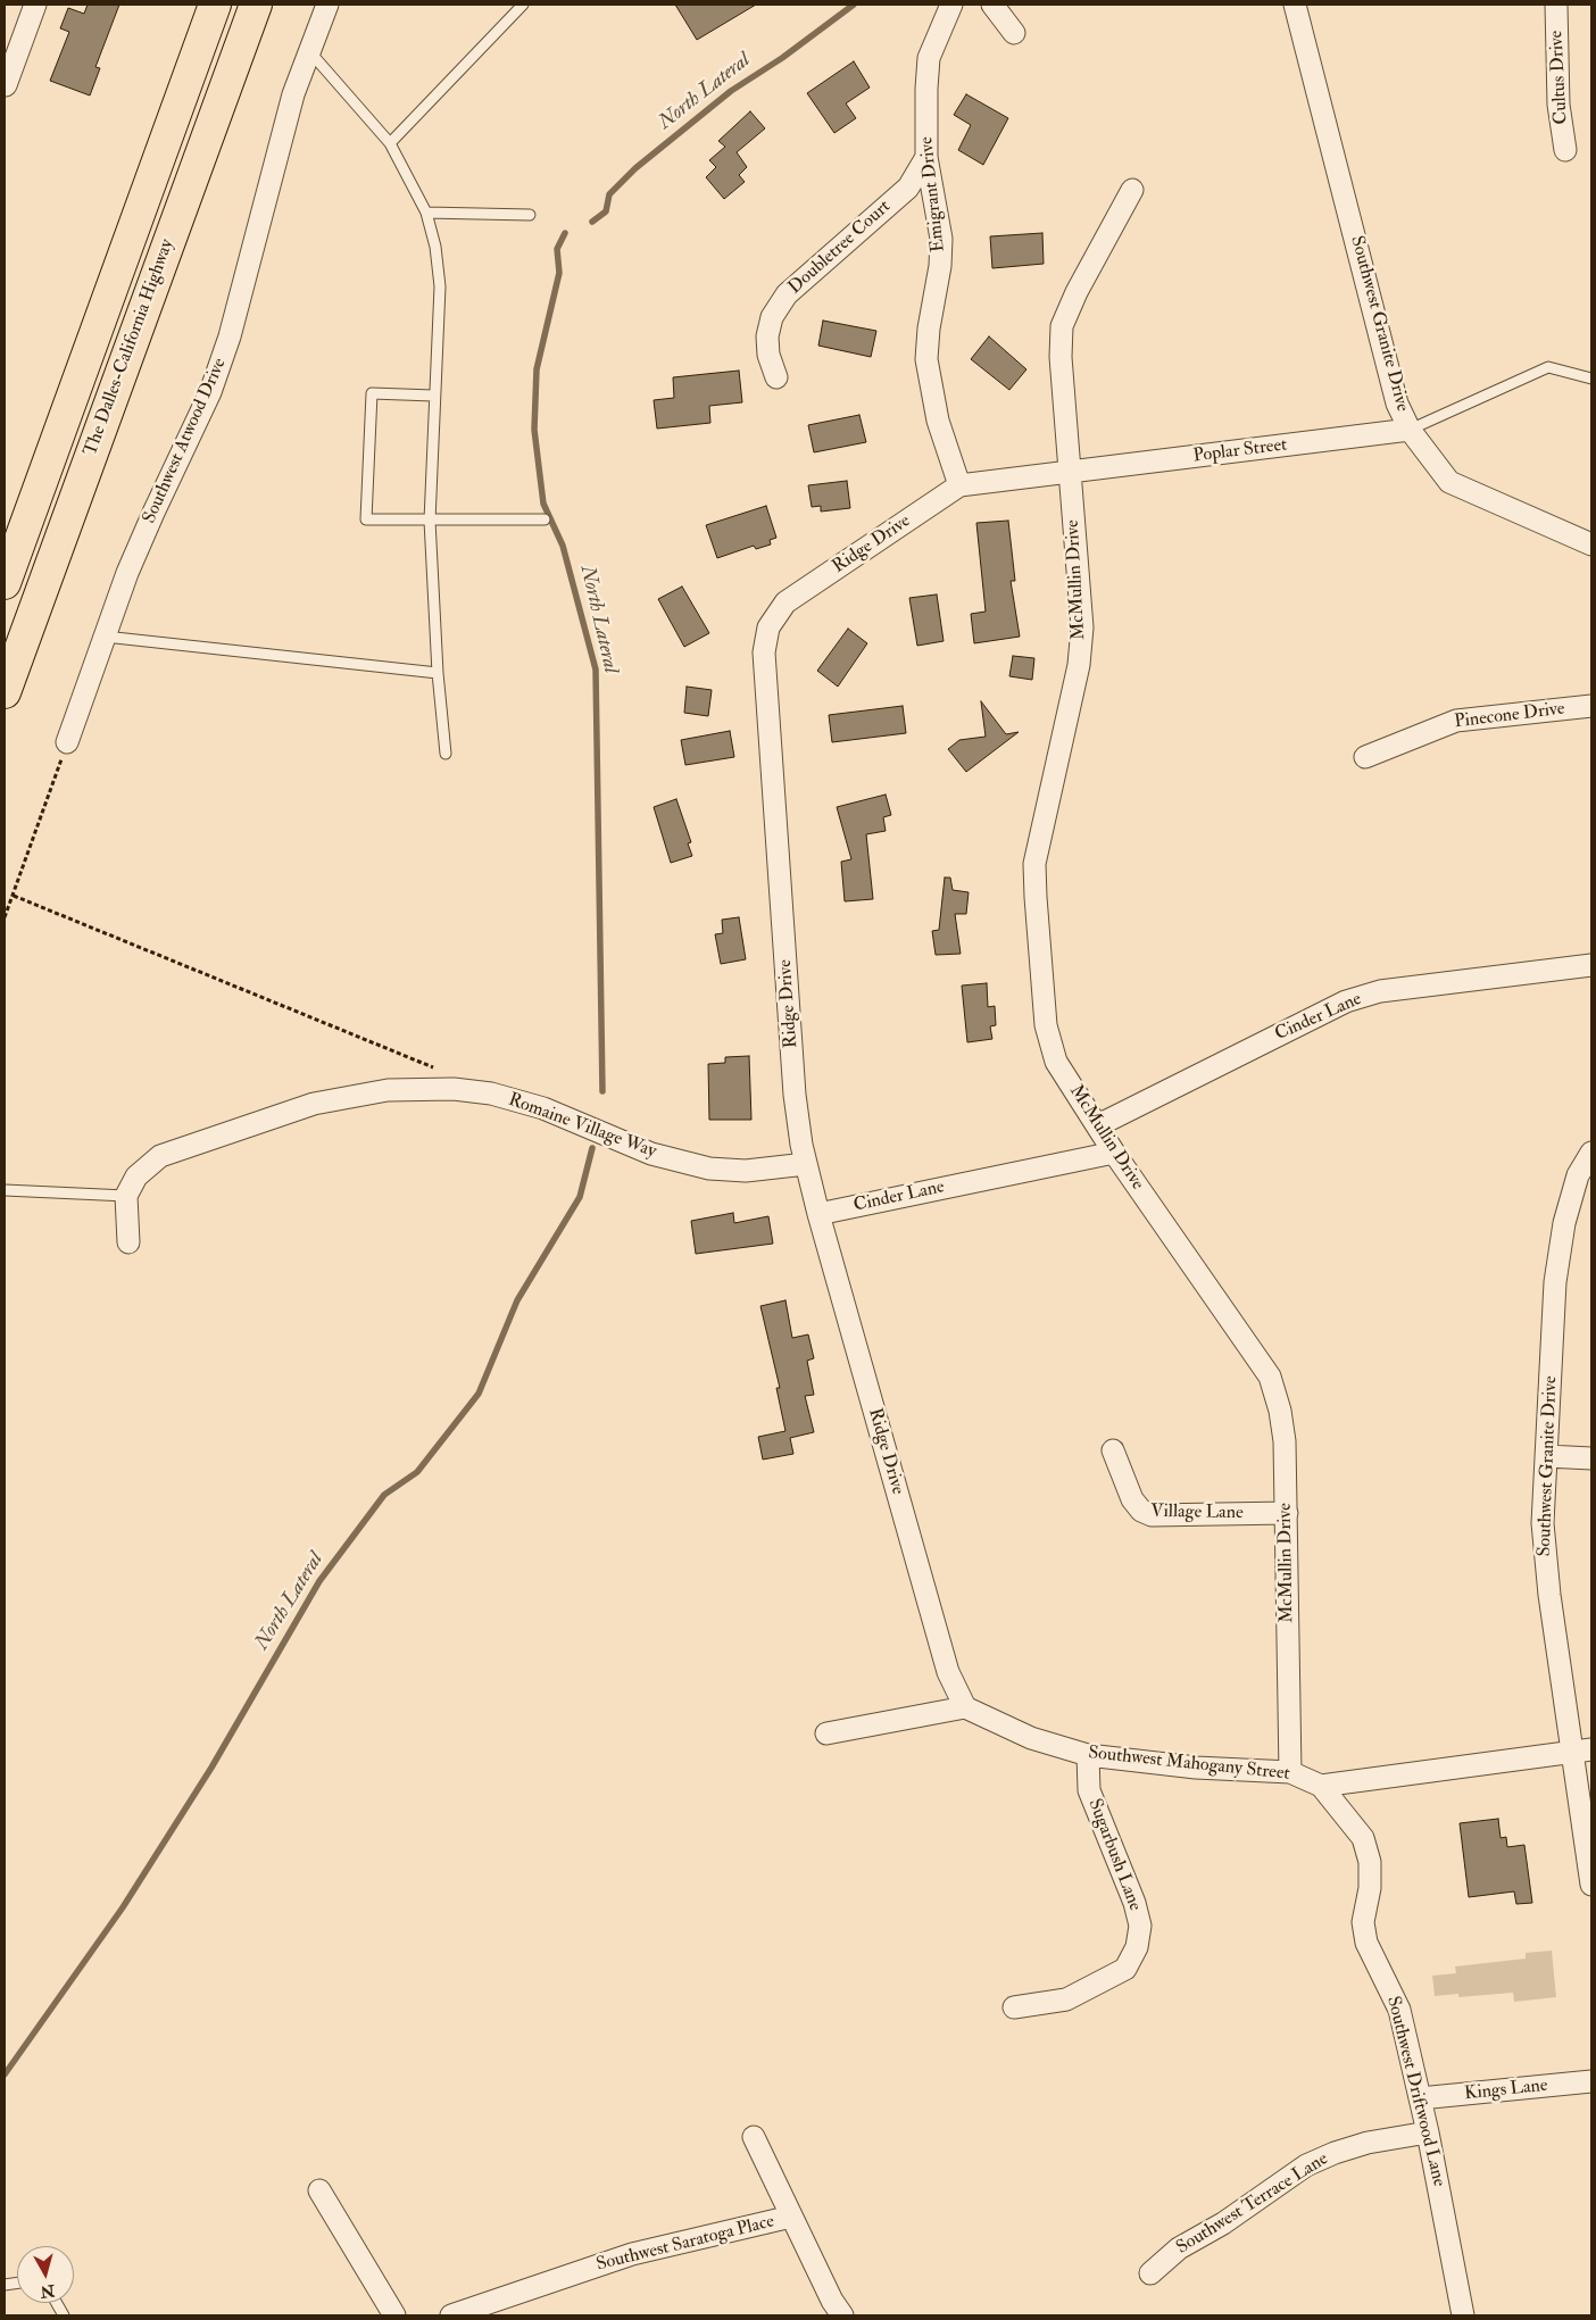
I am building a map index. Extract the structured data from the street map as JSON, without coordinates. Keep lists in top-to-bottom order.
{
  "streets": {
    "highway": ["The Dalles-California Highway"],
    "street": [
      "Cultus Drive",
      "Emigrant Drive",
      "Doubletree Court",
      "Southwest Granite Drive",
      "Southwest Atwood Drive",
      "Poplar Street",
      "Ridge Drive",
      "McMullin Drive",
      "Pinecone Drive",
      "Cinder Lane",
      "Romaine Village Way",
      "Village Lane",
      "Southwest Mahogany Street",
      "Sugarbush Lane",
      "Kings Lane",
      "Southwest Driftwood Lane",
      "Southwest Terrace Lane",
      "Southwest Saratoga Place"
    ]
  },
  "crossings": [
    ["Emigrant Drive", "Doubletree Court"],
    ["Emigrant Drive", "Ridge Drive"],
    ["Southwest Granite Drive", "Poplar Street"],
    ["Southwest Granite Drive", "Southwest Mahogany Street"],
    ["Poplar Street", "Ridge Drive"],
    ["Poplar Street", "McMullin Drive"],
    ["Ridge Drive", "McMullin Drive"],
    ["Ridge Drive", "Cinder Lane"],
    ["Ridge Drive", "Romaine Village Way"],
    ["Ridge Drive", "Southwest Mahogany Street"],
    ["McMullin Drive", "Cinder Lane"],
    ["McMullin Drive", "Village Lane"],
    ["McMullin Drive", "Southwest Mahogany Street"],
    ["Southwest Mahogany Street", "Sugarbush Lane"],
    ["Southwest Mahogany Street", "Southwest Driftwood Lane"],
    ["Kings Lane", "Southwest Driftwood Lane"],
    ["Southwest Driftwood Lane", "Southwest Terrace Lane"]
  ],
  "water": ["North Lateral"],
  "north": "bottom"
}
